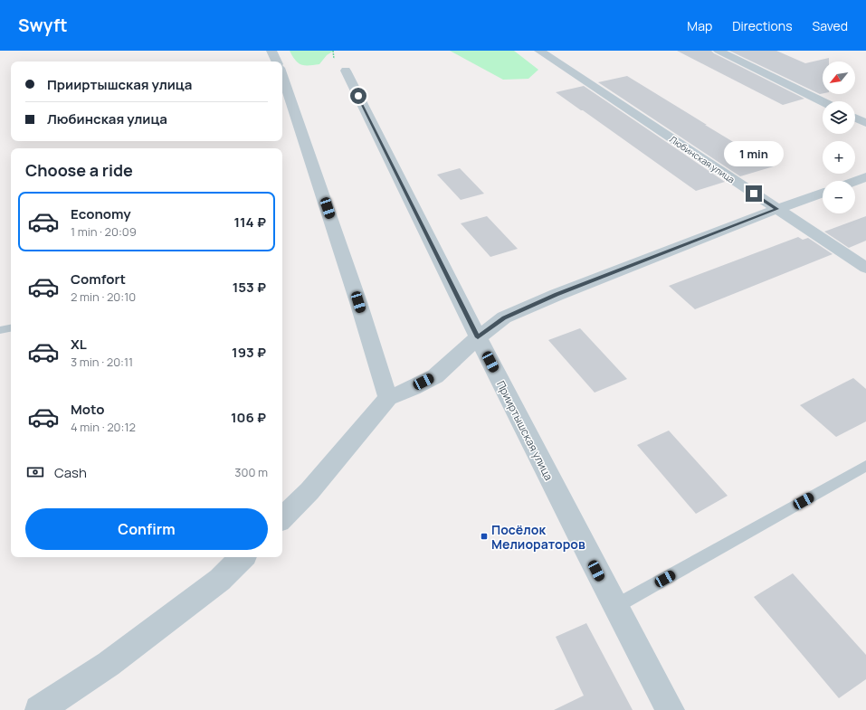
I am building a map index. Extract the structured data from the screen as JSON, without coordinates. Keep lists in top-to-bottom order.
{
  "streets": {
    "street": ["Любинская улица", "Прииртышская улица"]
  },
  "places": {
    "transit": ["Посёлок Мелиораторов"]
  },
  "north": "bottom left",
  "page": {
    "header": "Swyft",
    "nav": ["Map", "Directions", "Saved"],
    "map_buttons": ["+", "−"],
    "banner": ["Прииртышская улица", "Любинская улица"],
    "bubble": "1 min",
    "heading": "Choose a ride",
    "list": [
      {
        "name": "Economy",
        "note": "1 min · 20:09",
        "value": "114 ₽"
      },
      {
        "name": "Comfort",
        "note": "2 min · 20:10",
        "value": "153 ₽"
      },
      {
        "name": "XL",
        "note": "3 min · 20:11",
        "value": "193 ₽"
      },
      {
        "name": "Moto",
        "note": "4 min · 20:12",
        "value": "106 ₽"
      }
    ],
    "pay": ["Cash", "300 m"],
    "buttons": "Confirm"
  }
}
